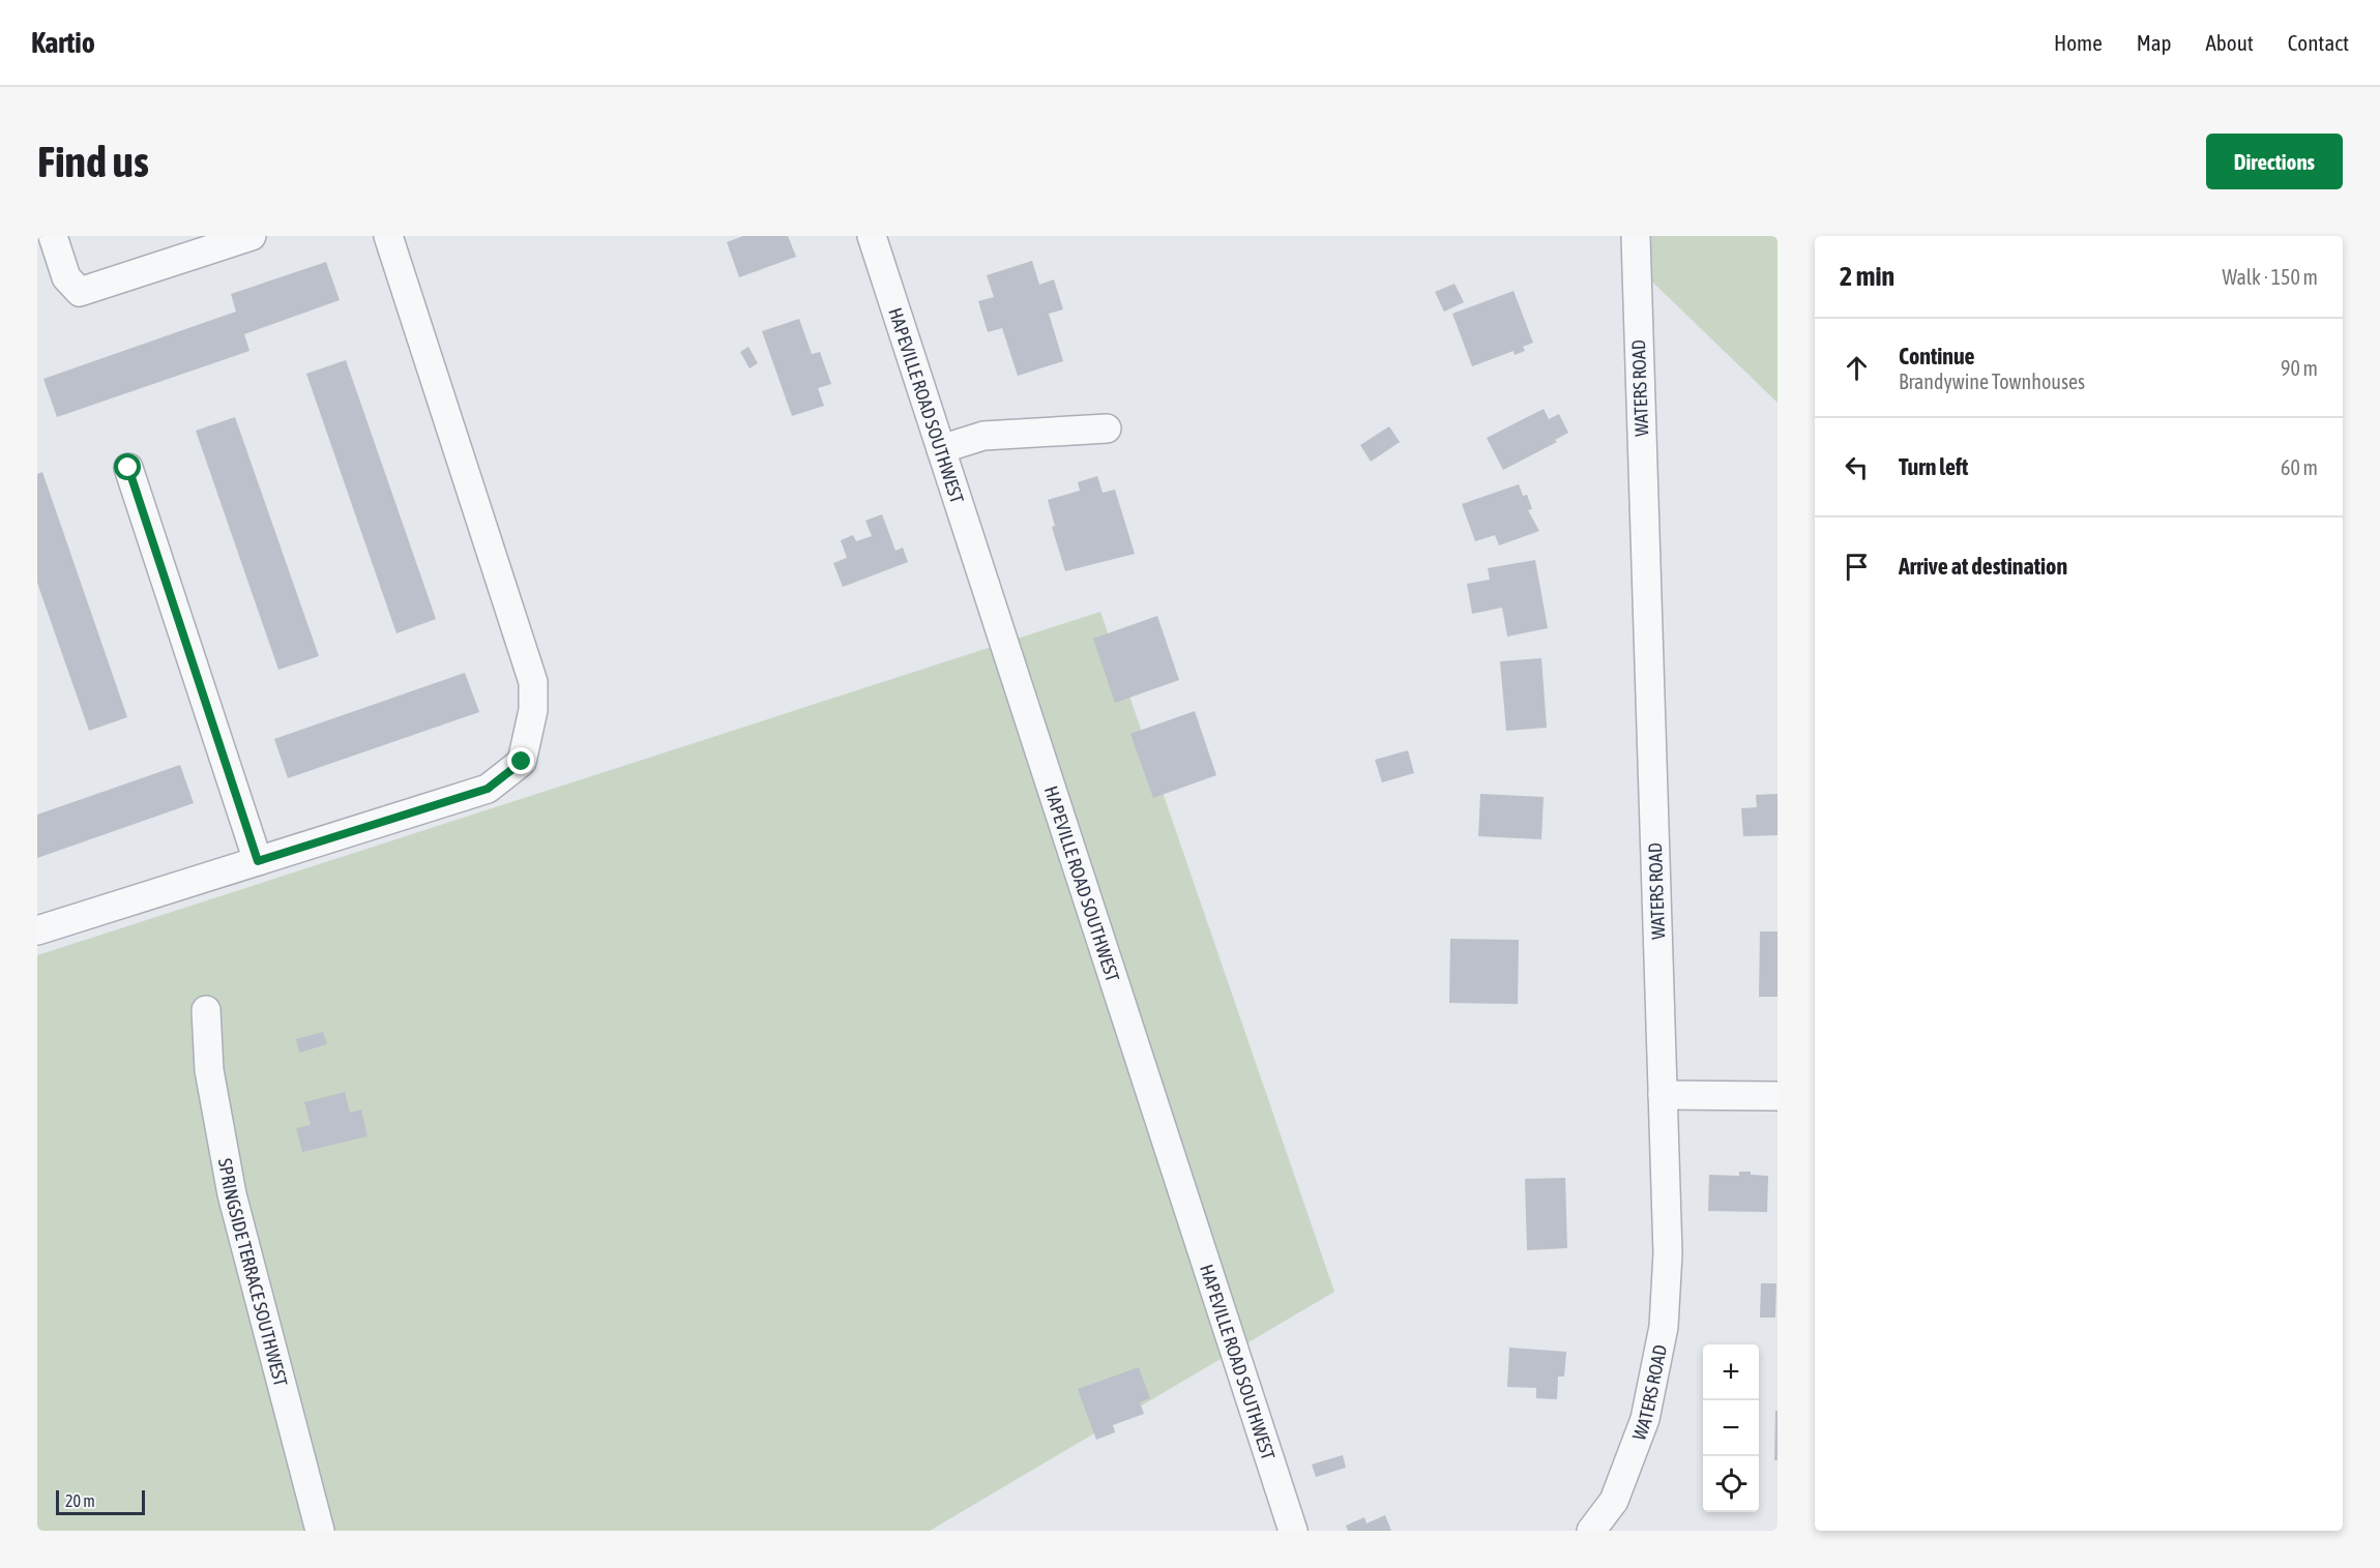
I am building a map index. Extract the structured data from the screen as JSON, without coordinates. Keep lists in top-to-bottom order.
{
  "streets": {
    "street": ["WATERS ROAD", "HAPEVILLE ROAD SOUTHWEST", "SPRINGSIDE TERRACE SOUTHWEST"]
  },
  "scale_bar": "20 m",
  "page": {
    "header": "Kartio",
    "nav": [
      "Home",
      "Map",
      "About",
      "Contact"
    ],
    "buttons": "Directions",
    "title": "Find us",
    "heading": ["2 min", "Walk · 150 m"],
    "list": [
      ["Continue", "Brandywine Townhouses", "90 m"],
      ["Turn left", "60 m"],
      "Arrive at destination"
    ],
    "map_buttons": ["+", "−"],
    "scale": "20 m"
  }
}
